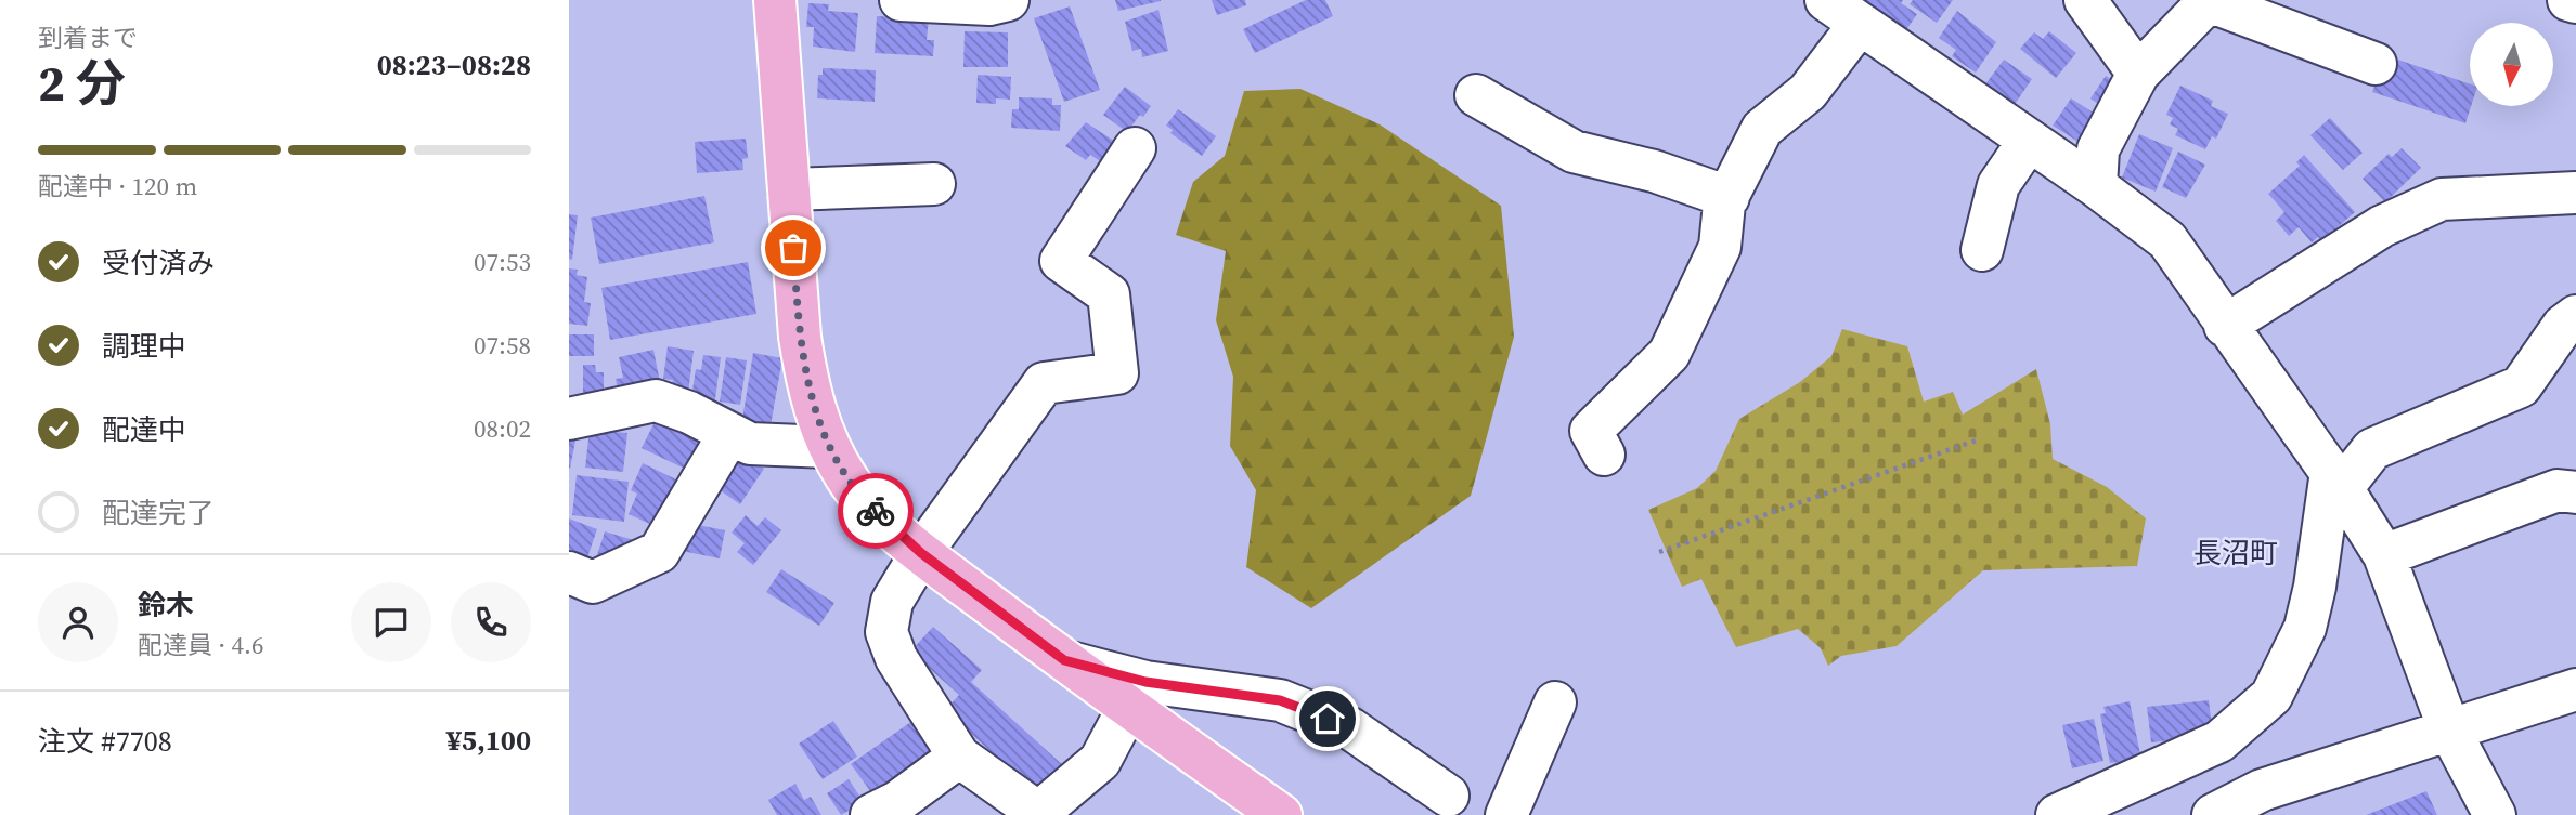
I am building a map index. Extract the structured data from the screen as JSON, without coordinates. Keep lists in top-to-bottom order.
{
  "districts": ["長沼町"],
  "north": "bottom",
  "page": {
    "heading": ["2 分", "到着まで", "08:23–08:28"],
    "panel": [
      "鈴木",
      "配達員 · 4.6",
      "注文 #7708",
      "¥5,100"
    ],
    "bar": "配達中 · 120 m",
    "list": [
      ["受付済み", "07:53"],
      ["調理中", "07:58"],
      ["配達中", "08:02"],
      "配達完了"
    ]
  }
}
